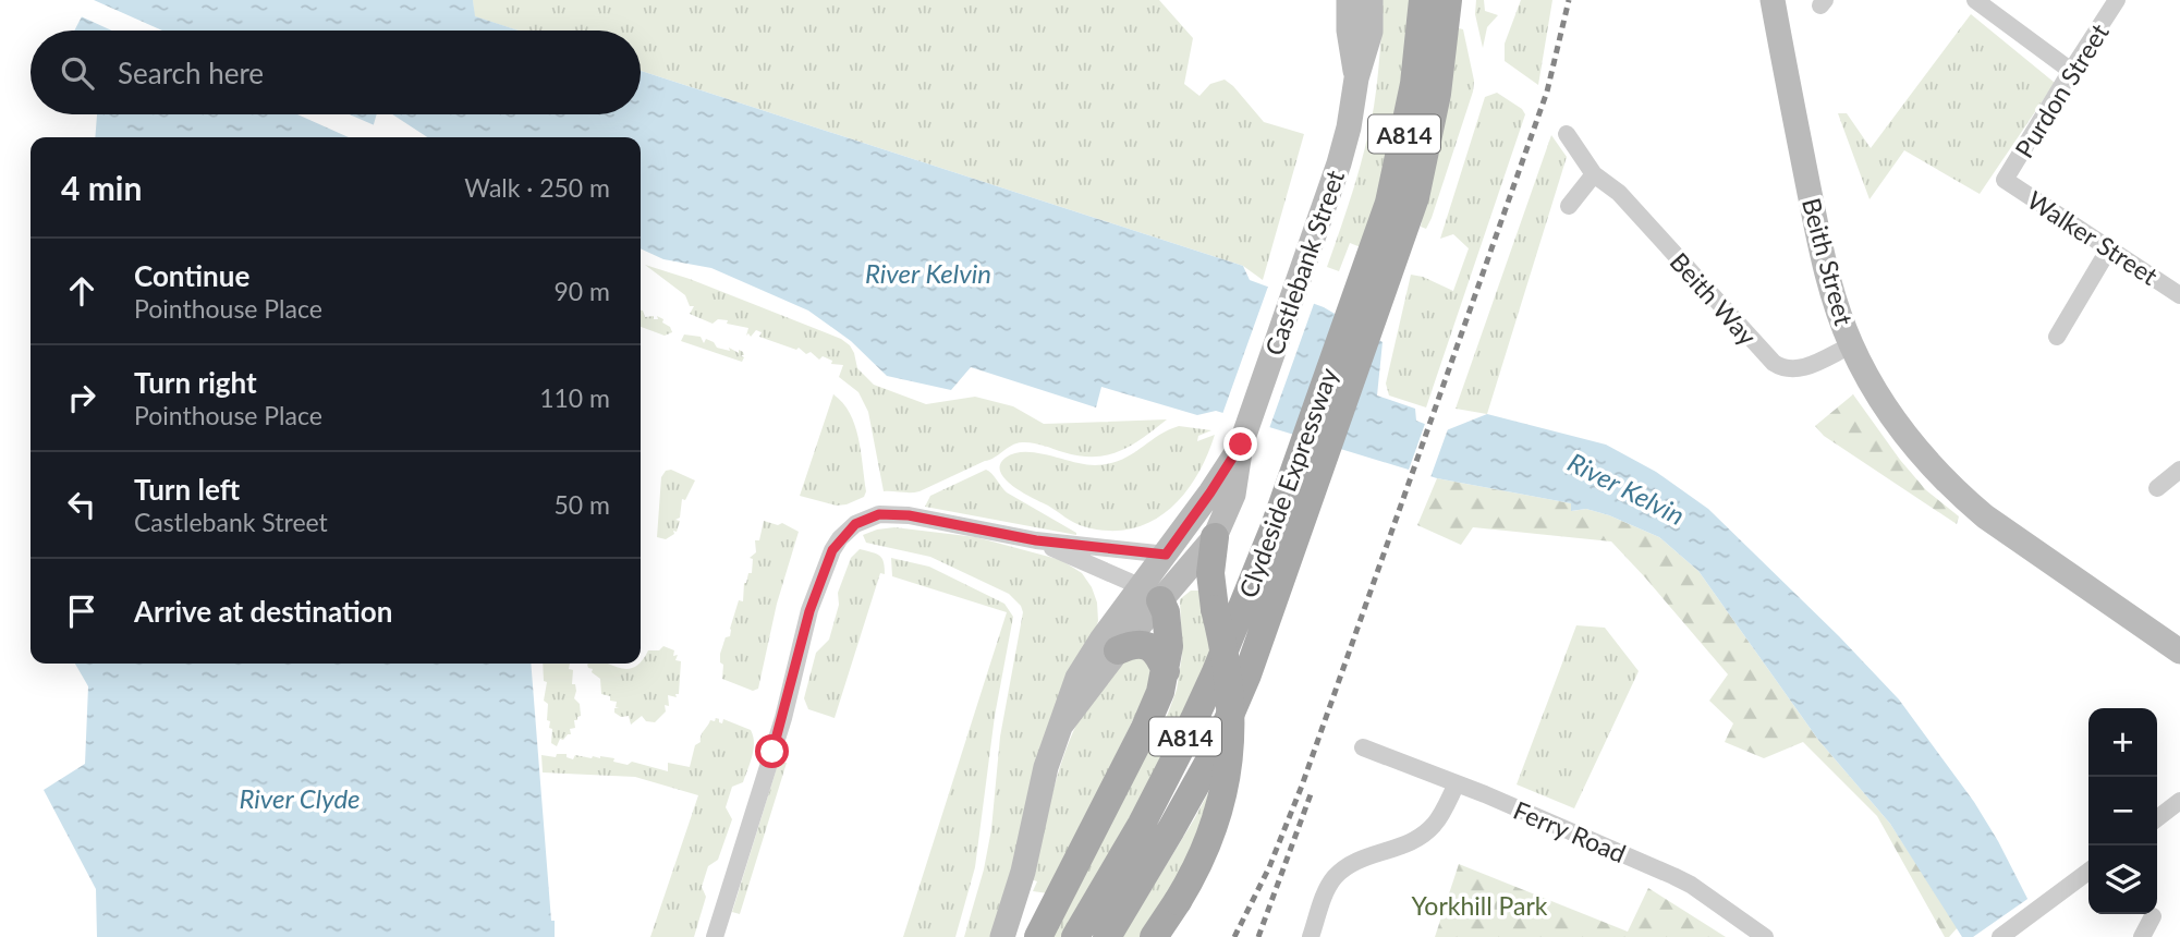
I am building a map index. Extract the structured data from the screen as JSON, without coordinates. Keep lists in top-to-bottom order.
{
  "streets": {
    "main road": [
      "A814",
      "Beith Street",
      "Castlebank Street",
      "Clydeside Expressway"
    ],
    "street": [
      "Purdon Street",
      "Walker Street",
      "Beith Way",
      "Ferry Road"
    ]
  },
  "crossings": [
    ["Purdon Street", "Walker Street"],
    ["A814", "Castlebank Street"],
    ["Beith Street", "Beith Way"]
  ],
  "water": ["River Kelvin", "River Clyde"],
  "parks": ["Yorkhill Park"],
  "page": {
    "search": "Search here",
    "heading": ["4 min", "Walk · 250 m"],
    "list": [
      ["Continue", "Pointhouse Place", "90 m"],
      ["Turn right", "Pointhouse Place", "110 m"],
      ["Turn left", "Castlebank Street", "50 m"],
      "Arrive at destination"
    ],
    "map_buttons": ["+", "−"]
  }
}
